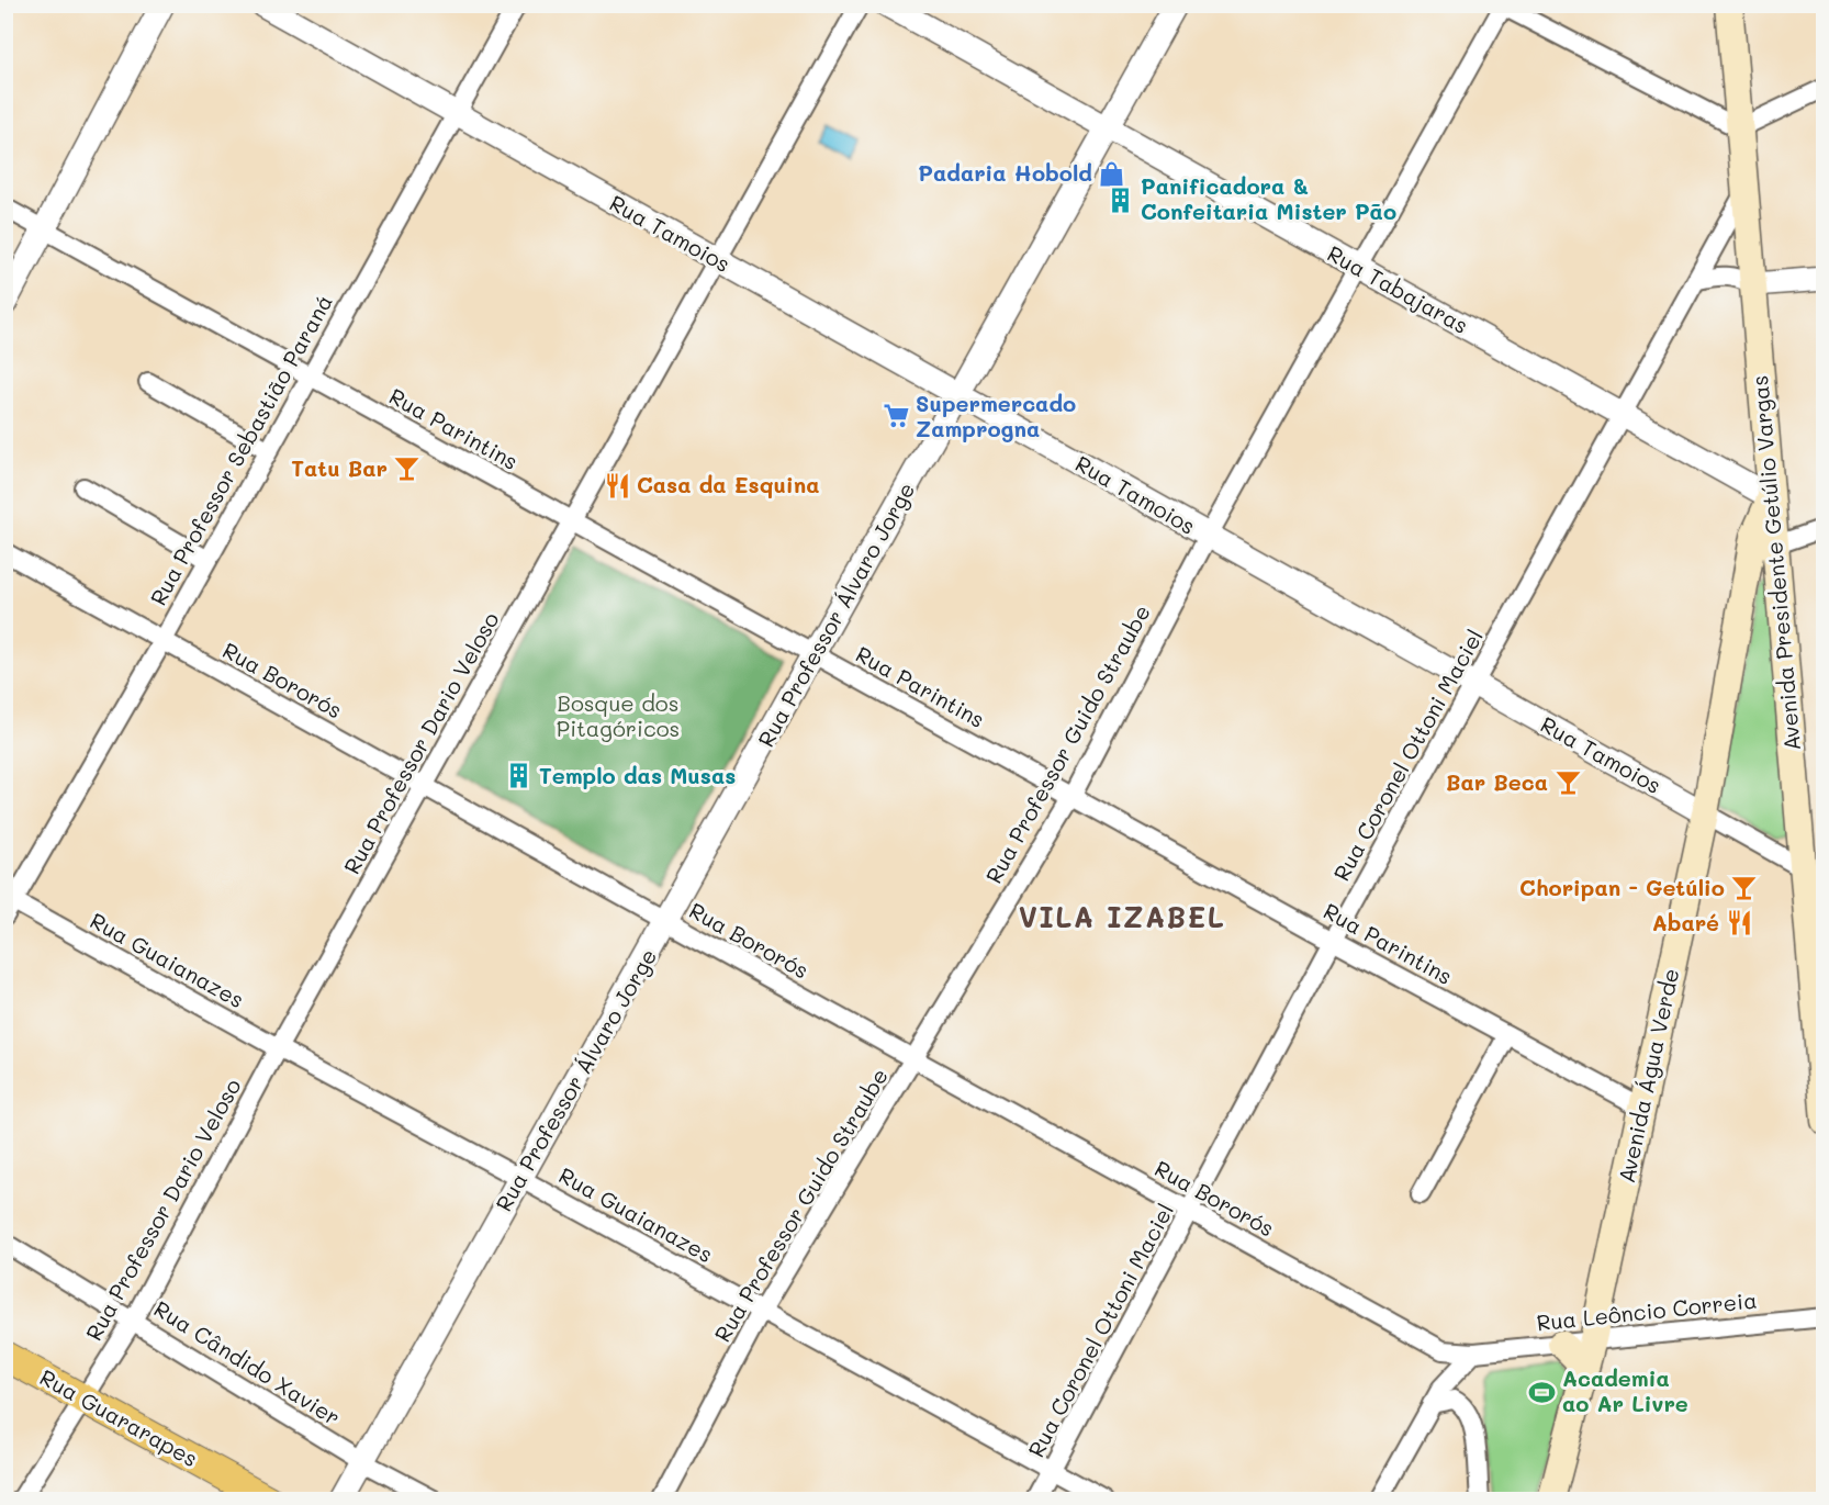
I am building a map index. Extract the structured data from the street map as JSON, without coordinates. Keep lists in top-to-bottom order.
{
  "streets": {
    "main road": ["Avenida Presidente Getúlio Vargas", "Avenida Água Verde", "Rua Guararapes"],
    "street": [
      "Rua Tamoios",
      "Rua Tabajaras",
      "Rua Parintins",
      "Rua Professor Sebastião Paraná",
      "Rua Professor Álvaro Jorge",
      "Rua Bororós",
      "Rua Professor Dario Veloso",
      "Rua Professor Guido Straube",
      "Rua Coronel Ottoni Maciel",
      "Rua Guaianazes",
      "Rua Leôncio Correia",
      "Rua Cândido Xavier"
    ]
  },
  "crossings": [
    ["Rua Tamoios", "Rua Professor Sebastião Paraná"],
    ["Rua Tamoios", "Avenida Presidente Getúlio Vargas"],
    ["Rua Tamoios", "Rua Professor Álvaro Jorge"],
    ["Rua Tamoios", "Rua Professor Dario Veloso"],
    ["Rua Tamoios", "Rua Professor Guido Straube"],
    ["Rua Tamoios", "Rua Coronel Ottoni Maciel"],
    ["Rua Tamoios", "Avenida Água Verde"],
    ["Rua Tabajaras", "Avenida Presidente Getúlio Vargas"],
    ["Rua Tabajaras", "Rua Professor Álvaro Jorge"],
    ["Rua Tabajaras", "Rua Professor Guido Straube"],
    ["Rua Tabajaras", "Rua Coronel Ottoni Maciel"],
    ["Rua Tabajaras", "Avenida Água Verde"],
    ["Rua Parintins", "Rua Professor Sebastião Paraná"],
    ["Rua Parintins", "Rua Professor Álvaro Jorge"],
    ["Rua Parintins", "Rua Professor Dario Veloso"],
    ["Rua Parintins", "Rua Professor Guido Straube"],
    ["Rua Parintins", "Rua Coronel Ottoni Maciel"],
    ["Rua Parintins", "Avenida Água Verde"],
    ["Rua Professor Sebastião Paraná", "Rua Bororós"],
    ["Rua Professor Sebastião Paraná", "Rua Guaianazes"],
    ["Avenida Presidente Getúlio Vargas", "Rua Coronel Ottoni Maciel"],
    ["Avenida Presidente Getúlio Vargas", "Avenida Água Verde"],
    ["Rua Professor Álvaro Jorge", "Rua Bororós"],
    ["Rua Professor Álvaro Jorge", "Rua Guaianazes"],
    ["Rua Professor Álvaro Jorge", "Rua Cândido Xavier"],
    ["Rua Bororós", "Rua Professor Dario Veloso"],
    ["Rua Bororós", "Rua Professor Guido Straube"],
    ["Rua Bororós", "Rua Coronel Ottoni Maciel"],
    ["Rua Bororós", "Rua Leôncio Correia"],
    ["Rua Professor Dario Veloso", "Rua Guaianazes"],
    ["Rua Professor Dario Veloso", "Rua Cândido Xavier"],
    ["Rua Professor Dario Veloso", "Rua Guararapes"],
    ["Rua Professor Guido Straube", "Rua Guaianazes"],
    ["Rua Coronel Ottoni Maciel", "Rua Guaianazes"],
    ["Avenida Água Verde", "Rua Leôncio Correia"]
  ],
  "districts": ["VILA IZABEL"],
  "parks": ["Bosque dos Pitagóricos"],
  "places": {
    "shop": ["Padaria Hobold"],
    "building": ["Panificadora & Confeitaria Mister Pão", "Templo das Musas"],
    "supermarket": ["Supermercado Zamprogna"],
    "bar": ["Tatu Bar", "Bar Beca", "Choripan - Getúlio"],
    "restaurant": ["Casa da Esquina", "Abaré"],
    "sports": ["Academia ao Ar Livre"]
  }
}
